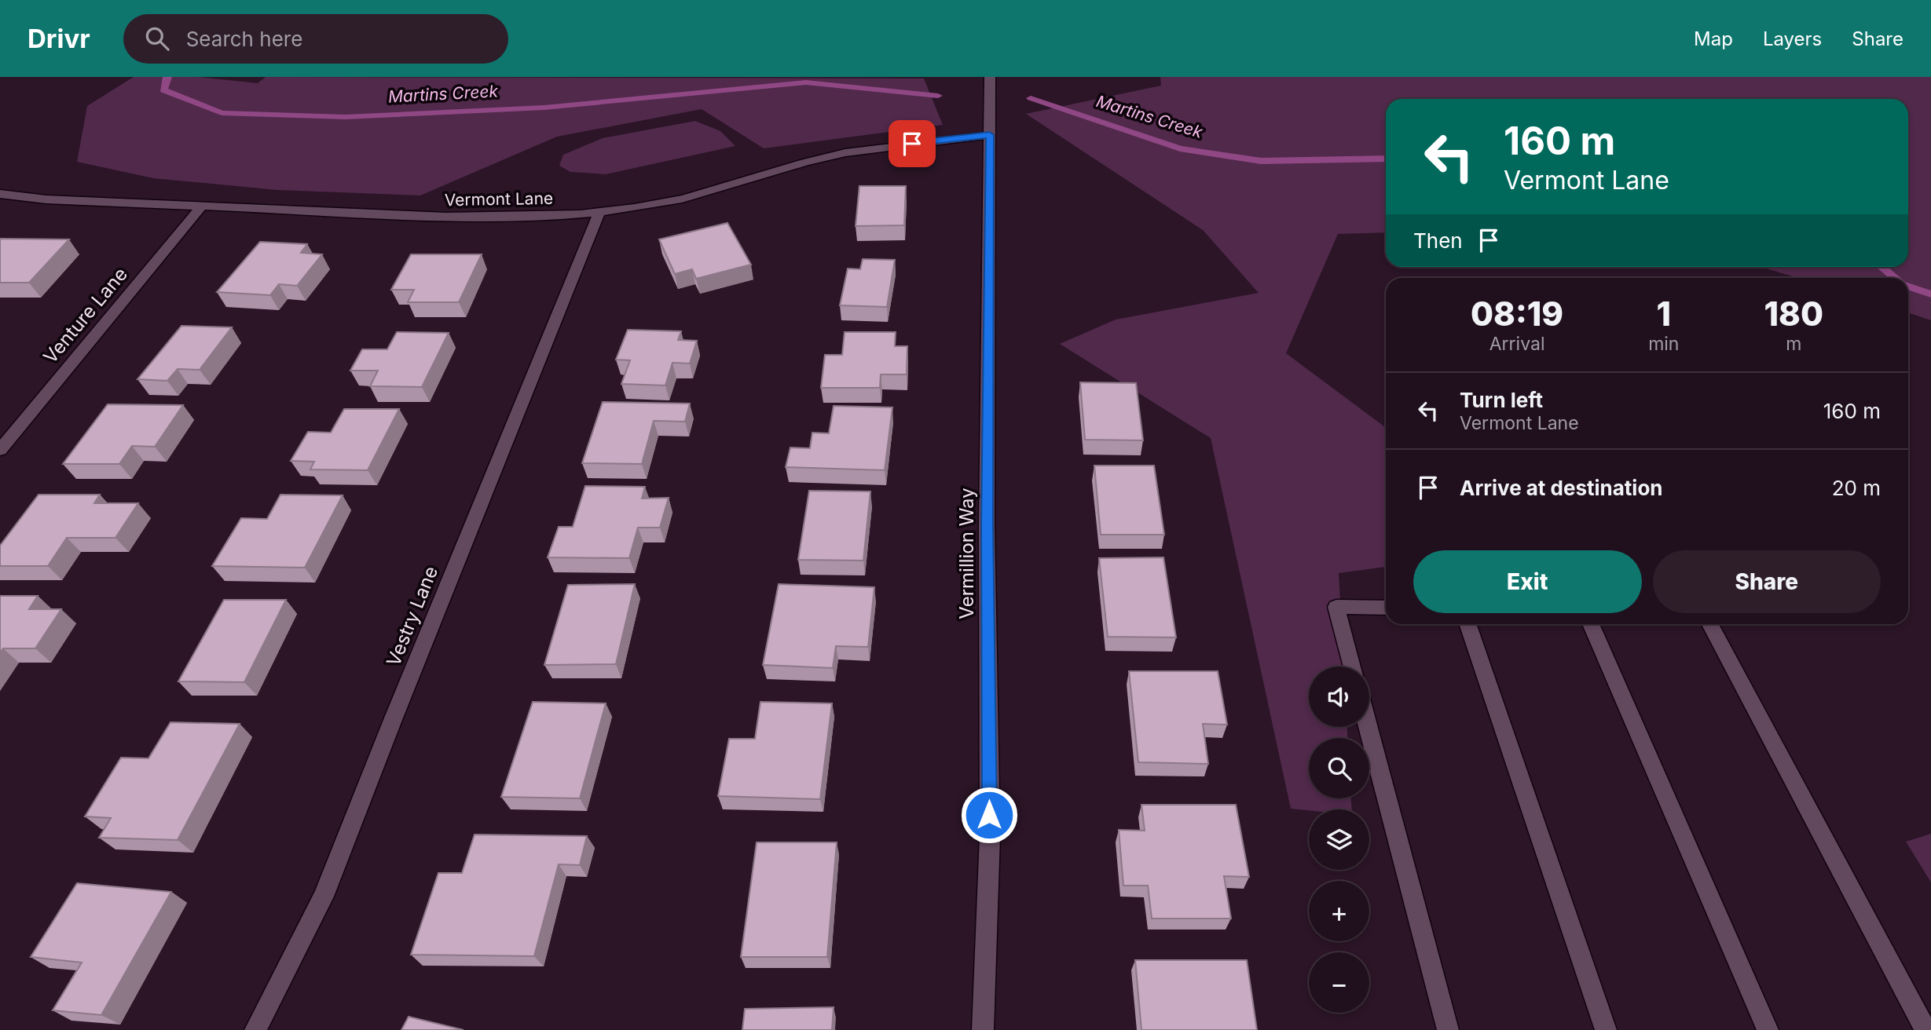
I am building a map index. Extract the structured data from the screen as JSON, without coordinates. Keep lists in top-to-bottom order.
{
  "streets": {
    "street": [
      "Vermont Lane",
      "Venture Lane",
      "Vermillion Way",
      "Vestry Lane"
    ]
  },
  "crossings": [
    ["Vermont Lane", "Venture Lane"],
    ["Vermont Lane", "Vermillion Way"],
    ["Vermont Lane", "Vestry Lane"]
  ],
  "water": ["Martins Creek"],
  "page": {
    "header": "Drivr",
    "search": "Search here",
    "nav": ["Map", "Layers", "Share"],
    "turn": ["160 m", "Vermont Lane"],
    "then": "Then",
    "eta": [
      "08:19",
      "Arrival",
      "1",
      "min",
      "180",
      "m"
    ],
    "list": [
      {
        "name": "Turn left",
        "note": "Vermont Lane",
        "value": "160 m"
      },
      {
        "name": "Arrive at destination",
        "value": "20 m"
      }
    ],
    "buttons": ["Exit", "Share"],
    "map_buttons": ["+", "−"]
  }
}
